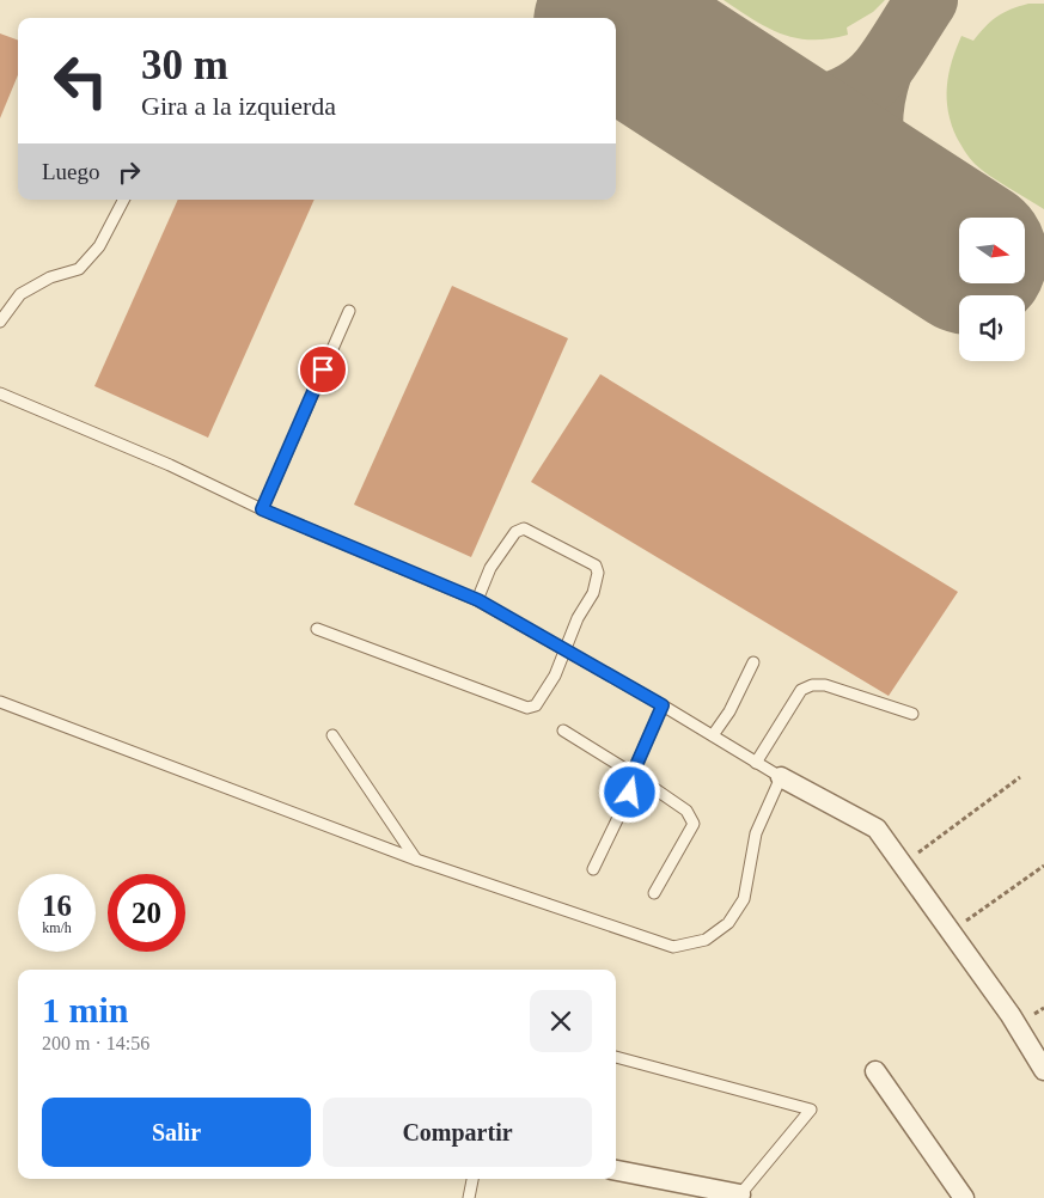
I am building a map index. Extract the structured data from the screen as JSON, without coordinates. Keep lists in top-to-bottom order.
{
  "north": "right",
  "page": {
    "turn": ["30 m", "Gira a la izquierda"],
    "then": "Luego",
    "speed": "16 km/h",
    "limit": "20",
    "heading": ["1 min", "200 m · 14:56"],
    "buttons": ["Salir", "Compartir"]
  }
}
